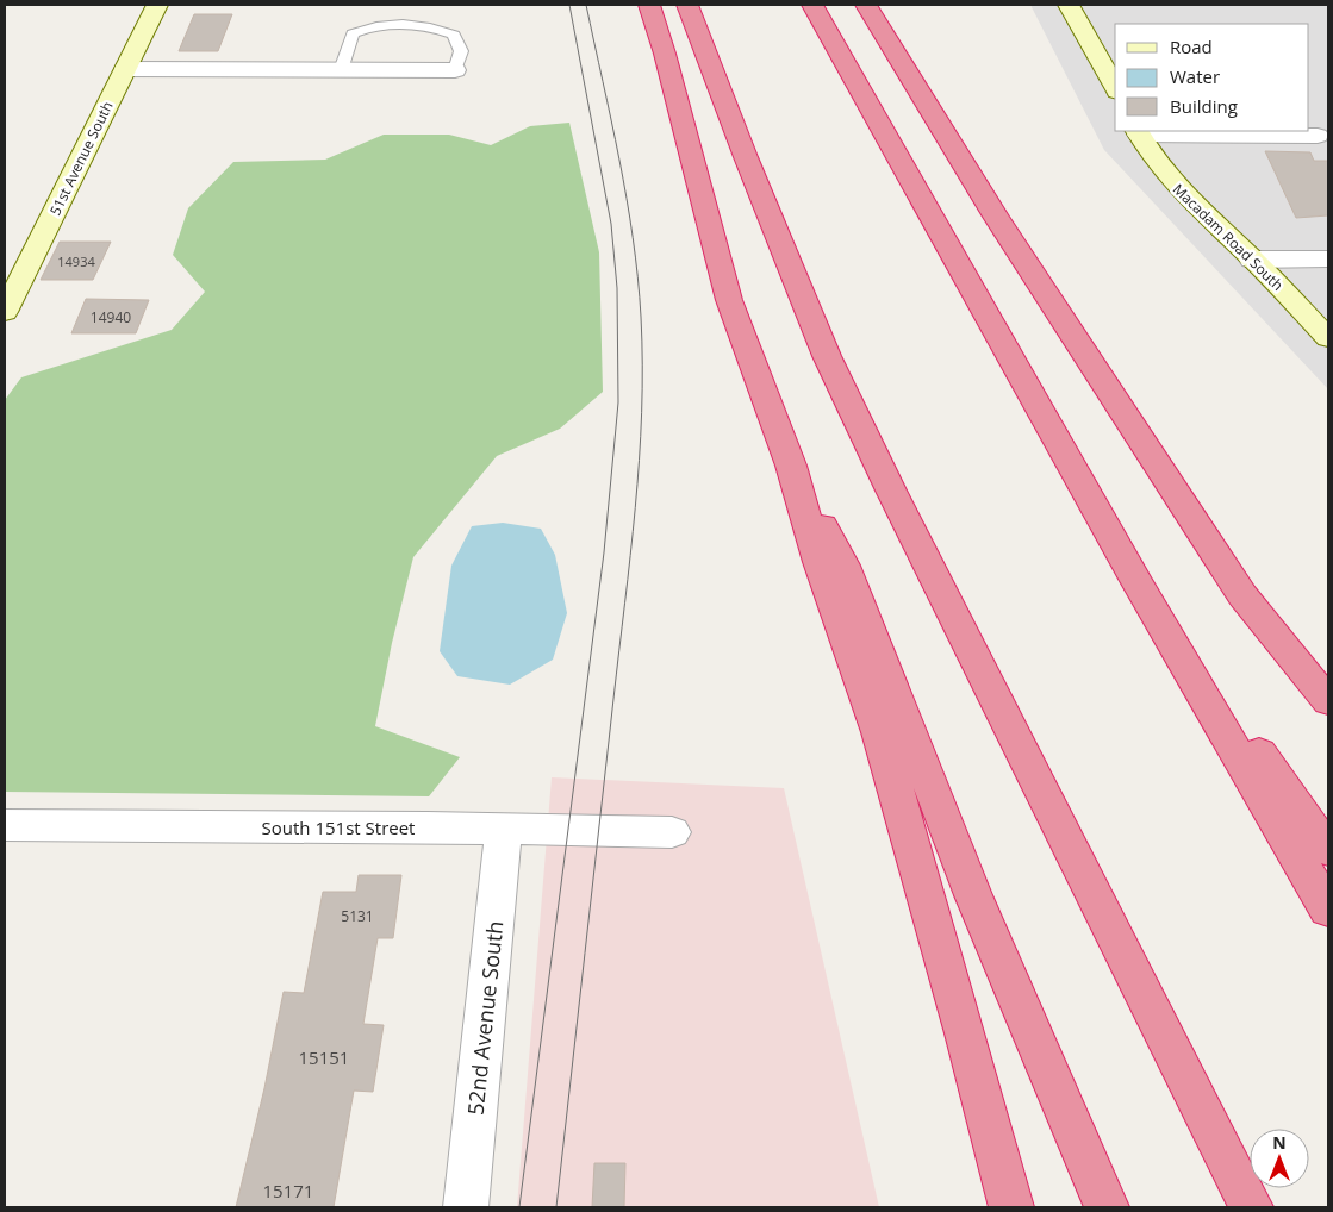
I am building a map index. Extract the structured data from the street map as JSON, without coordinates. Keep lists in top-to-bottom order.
{
  "streets": {
    "street": [
      "51st Avenue South",
      "Macadam Road South",
      "South 151st Street",
      "52nd Avenue South"
    ]
  },
  "crossings": [
    ["South 151st Street", "52nd Avenue South"]
  ],
  "house_numbers": [
    "14934",
    "14940",
    "5131",
    "15151",
    "15171"
  ],
  "legend": ["Road", "Water", "Building"],
  "north": "top"
}
